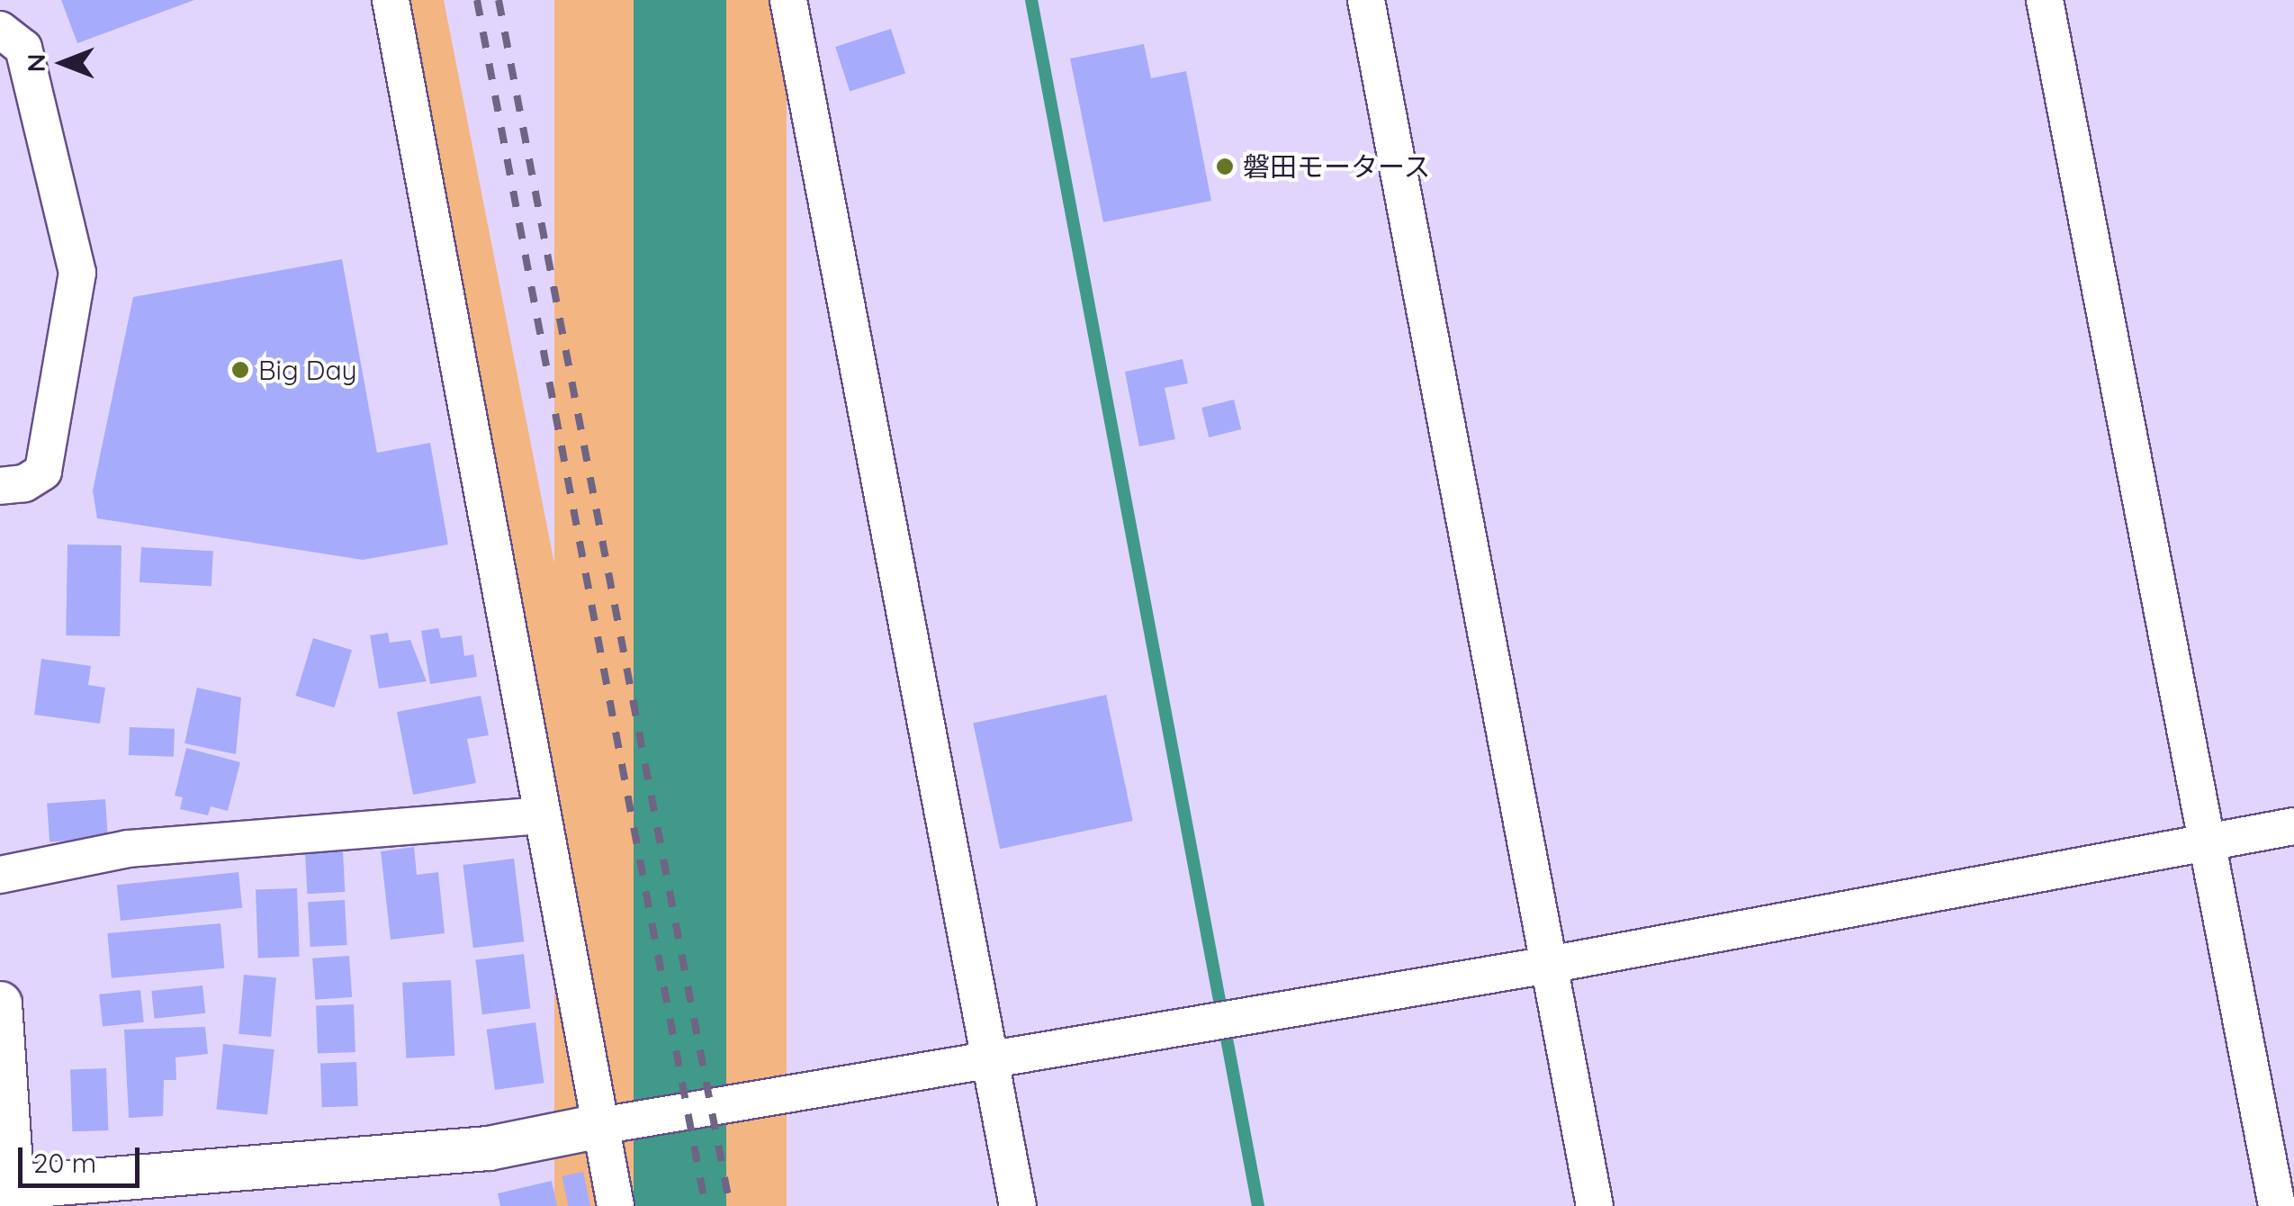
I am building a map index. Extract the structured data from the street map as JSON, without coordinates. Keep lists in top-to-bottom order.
{
  "places": ["磐田モータース", "Big Day"],
  "scale_bar": "20 m",
  "north": "left"
}
